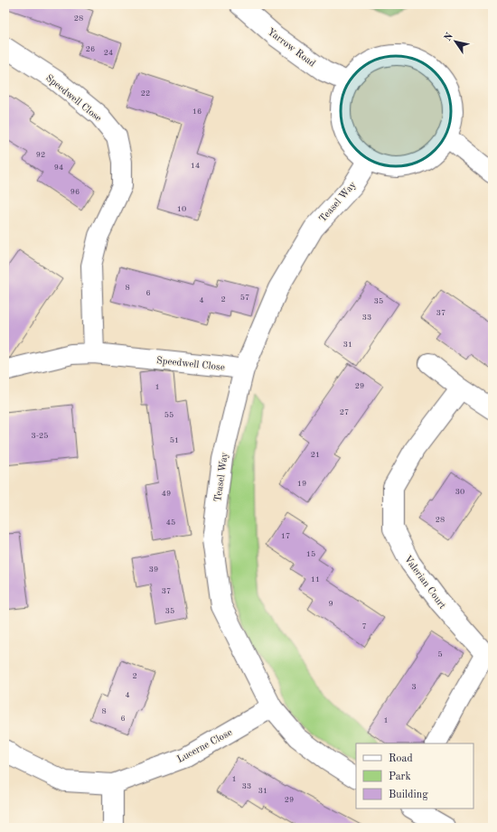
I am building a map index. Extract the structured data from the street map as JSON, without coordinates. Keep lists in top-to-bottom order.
{
  "streets": {
    "street": [
      "Yarrow Road",
      "Speedwell Close",
      "Teasel Way",
      "Valerian Court",
      "Lucerne Close"
    ]
  },
  "crossings": [
    ["Yarrow Road", "Teasel Way"],
    ["Speedwell Close", "Teasel Way"],
    ["Teasel Way", "Lucerne Close"]
  ],
  "house_numbers": [
    "28",
    "26",
    "24",
    "22",
    "16",
    "92",
    "14",
    "94",
    "96",
    "10",
    "8",
    "6",
    "57",
    "2",
    "4",
    "35",
    "37",
    "33",
    "31",
    "29",
    "1",
    "27",
    "55",
    "3-25",
    "51",
    "21",
    "19",
    "30",
    "49",
    "28",
    "45",
    "17",
    "15",
    "39",
    "11",
    "37",
    "9",
    "35",
    "7",
    "5",
    "2",
    "3",
    "4",
    "8",
    "6",
    "1",
    "1",
    "33",
    "31",
    "29"
  ],
  "legend": ["Road", "Park", "Building"],
  "north": "top left"
}
